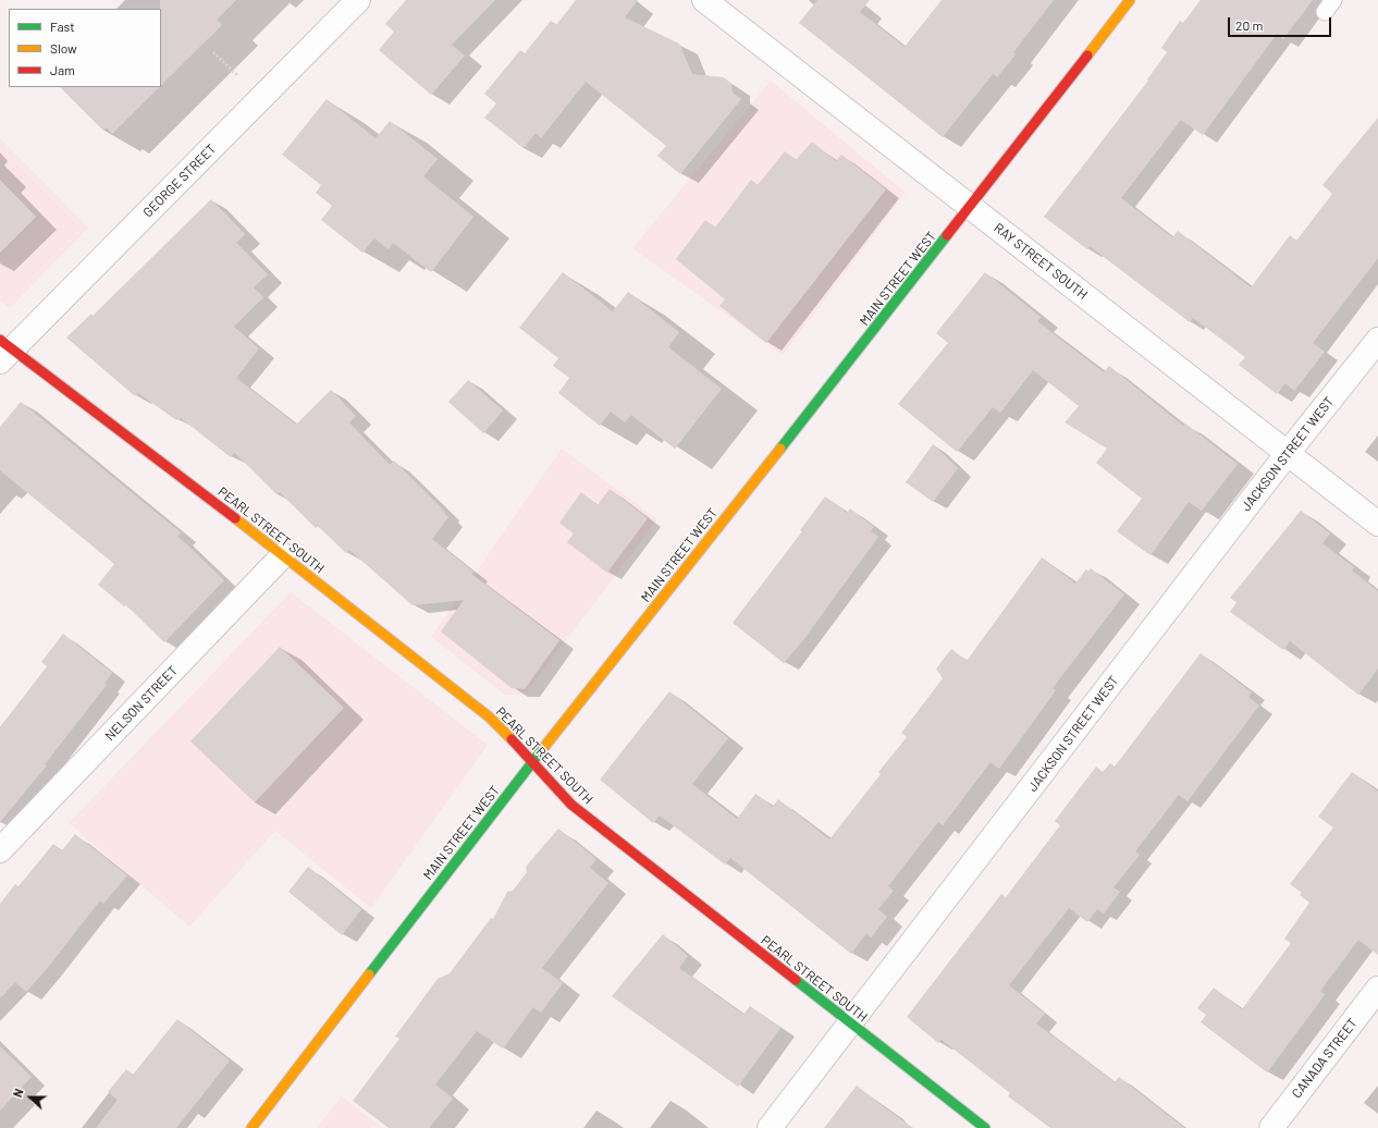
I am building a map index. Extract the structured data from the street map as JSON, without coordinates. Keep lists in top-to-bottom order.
{
  "streets": {
    "main road": ["MAIN STREET WEST", "PEARL STREET SOUTH"],
    "street": [
      "GEORGE STREET",
      "RAY STREET SOUTH",
      "JACKSON STREET WEST",
      "NELSON STREET",
      "CANADA STREET"
    ]
  },
  "crossings": [
    ["GEORGE STREET", "PEARL STREET SOUTH"],
    ["RAY STREET SOUTH", "MAIN STREET WEST"],
    ["RAY STREET SOUTH", "JACKSON STREET WEST"],
    ["MAIN STREET WEST", "PEARL STREET SOUTH"],
    ["JACKSON STREET WEST", "PEARL STREET SOUTH"],
    ["PEARL STREET SOUTH", "NELSON STREET"]
  ],
  "legend": ["Fast", "Slow", "Jam"],
  "scale_bar": "20 m",
  "north": "left"
}
